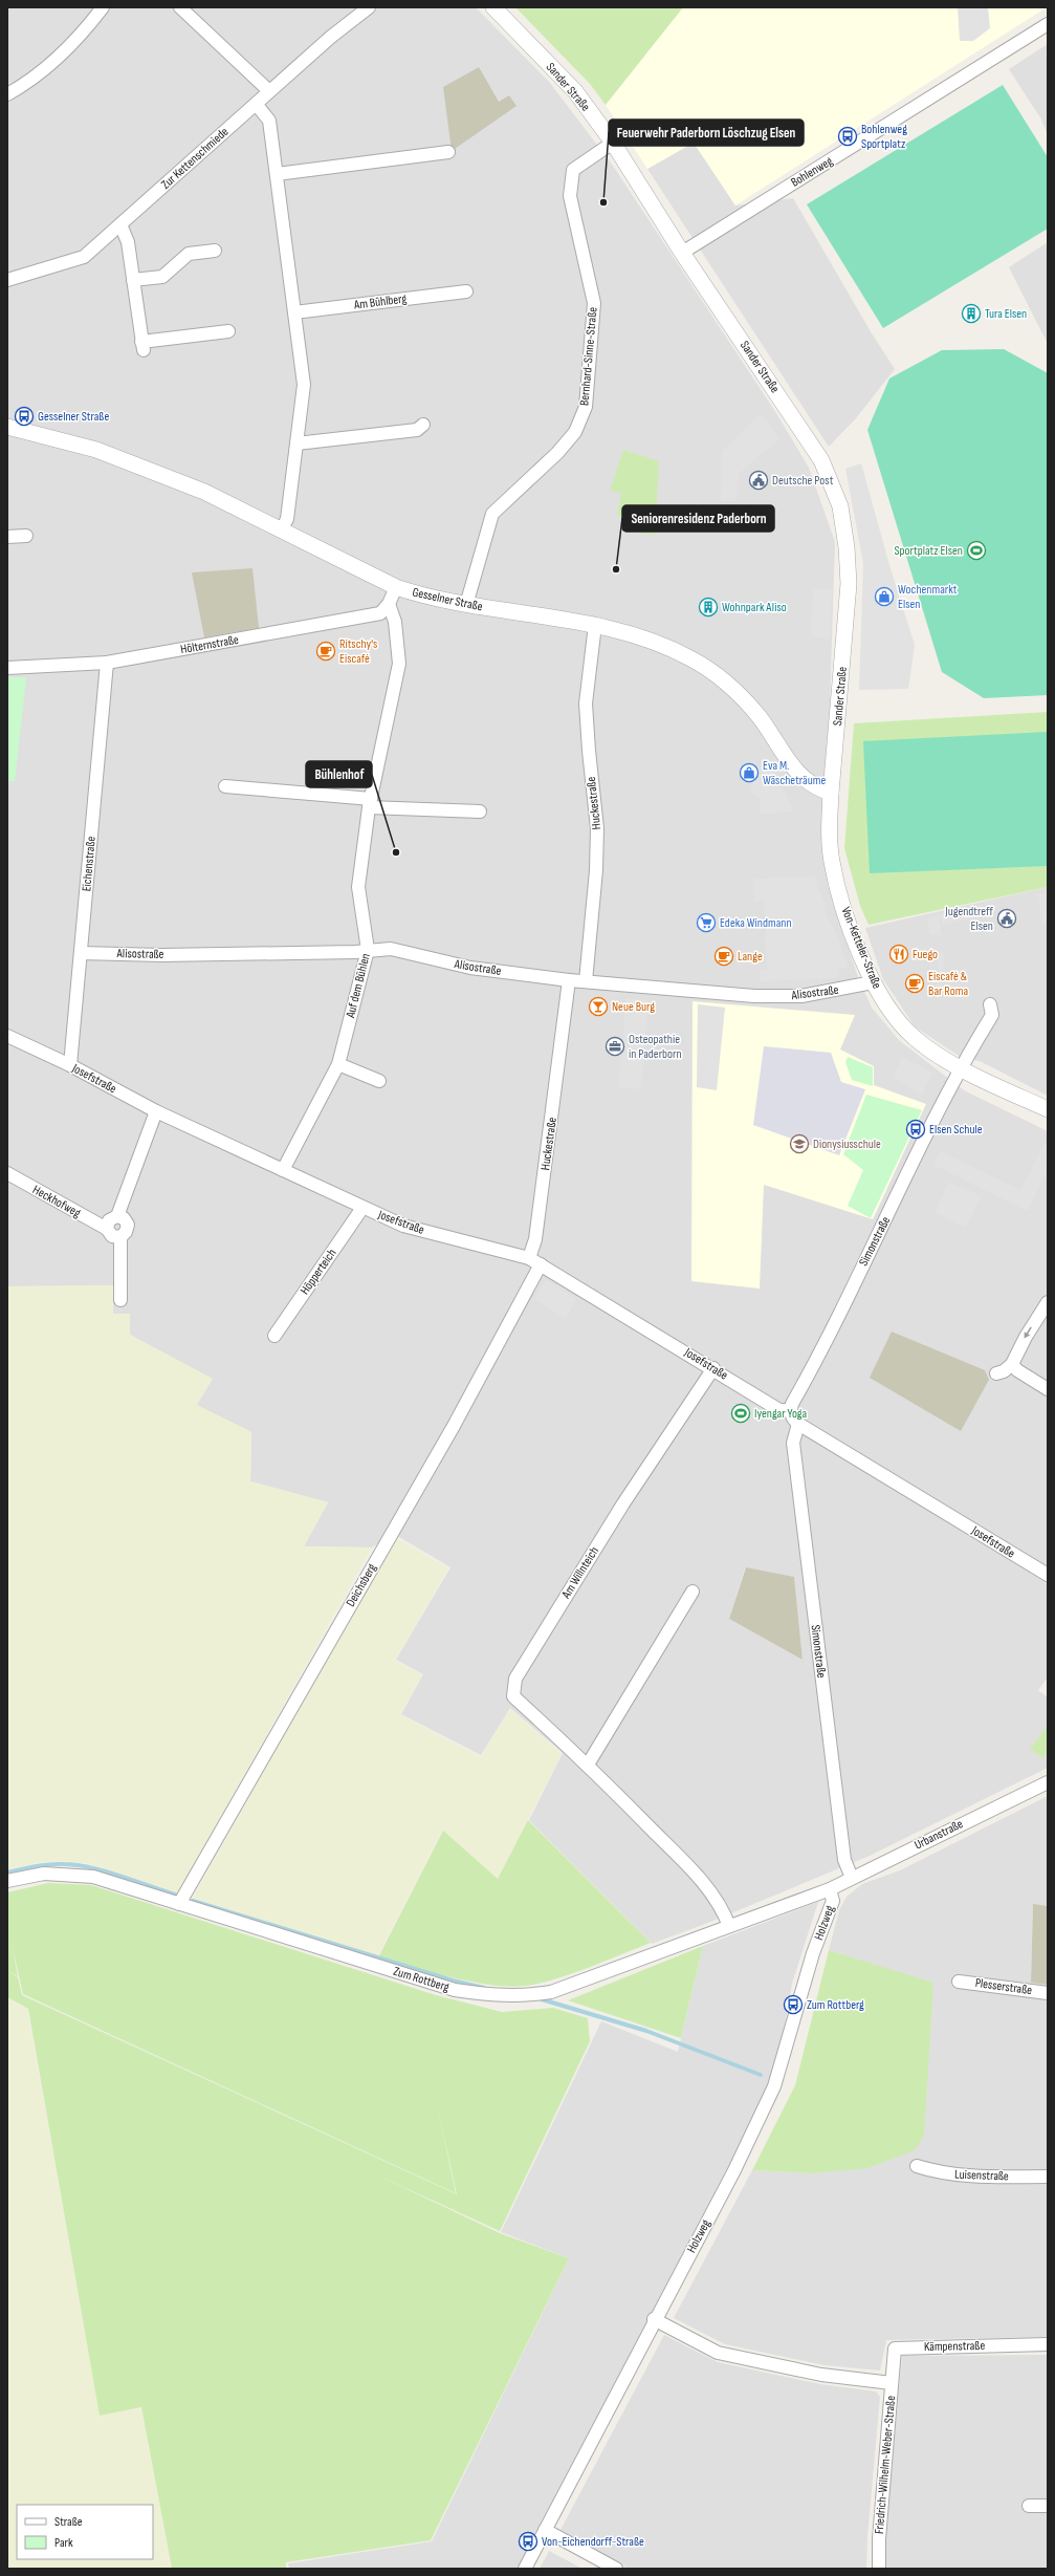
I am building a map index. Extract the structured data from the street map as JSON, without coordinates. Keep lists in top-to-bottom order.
{
  "streets": {
    "street": [
      "Sander Straße",
      "Zur Kettenschmiede",
      "Bohlenweg",
      "Am Bühlberg",
      "Bernhard-Sinne-Straße",
      "Gesselner Straße",
      "Hölternstraße",
      "Huckestraße",
      "Eichenstraße",
      "Von-Ketteler-Straße",
      "Alisostraße",
      "Auf dem Bühlen",
      "Josefstraße",
      "Heckhofweg",
      "Simonstraße",
      "Höpperteich",
      "Am Willnteich",
      "Deichsberg",
      "Urbanstraße",
      "Holzweg",
      "Zum Rottberg",
      "Plesserstraße",
      "Luisenstraße",
      "Kämpenstraße",
      "Friedrich-Wilhelm-Weber-Straße"
    ]
  },
  "crossings": [
    ["Sander Straße", "Bohlenweg"],
    ["Sander Straße", "Bernhard-Sinne-Straße"],
    ["Sander Straße", "Gesselner Straße"],
    ["Sander Straße", "Von-Ketteler-Straße"],
    ["Bernhard-Sinne-Straße", "Gesselner Straße"],
    ["Gesselner Straße", "Huckestraße"],
    ["Gesselner Straße", "Von-Ketteler-Straße"],
    ["Hölternstraße", "Eichenstraße"],
    ["Hölternstraße", "Auf dem Bühlen"],
    ["Huckestraße", "Alisostraße"],
    ["Huckestraße", "Josefstraße"],
    ["Eichenstraße", "Alisostraße"],
    ["Eichenstraße", "Josefstraße"],
    ["Von-Ketteler-Straße", "Alisostraße"],
    ["Von-Ketteler-Straße", "Simonstraße"],
    ["Alisostraße", "Auf dem Bühlen"],
    ["Auf dem Bühlen", "Josefstraße"],
    ["Josefstraße", "Simonstraße"],
    ["Josefstraße", "Höpperteich"],
    ["Josefstraße", "Am Willnteich"],
    ["Josefstraße", "Deichsberg"],
    ["Simonstraße", "Urbanstraße"],
    ["Am Willnteich", "Zum Rottberg"],
    ["Deichsberg", "Zum Rottberg"],
    ["Urbanstraße", "Holzweg"],
    ["Urbanstraße", "Zum Rottberg"],
    ["Holzweg", "Zum Rottberg"],
    ["Holzweg", "Friedrich-Wilhelm-Weber-Straße"],
    ["Kämpenstraße", "Friedrich-Wilhelm-Weber-Straße"]
  ],
  "places": {
    "bus stop": [
      "Bohlenweg Sportplatz",
      "Gesselner Straße",
      "Elsen Schule",
      "Zum Rottberg",
      "Von-Eichendorff-Straße"
    ],
    "other": ["Feuerwehr Paderborn Löschzug Elsen", "Seniorenresidenz Paderborn", "Bühlenhof"],
    "building": ["Tura Elsen", "Wohnpark Aliso"],
    "public building": ["Deutsche Post", "Jugendtreff Elsen"],
    "sports": ["Sportplatz Elsen", "Iyengar Yoga"],
    "shop": ["Wochenmarkt Elsen", "Eva M. Wäscheträume"],
    "cafe": ["Ritschy's Eiscafé", "Lange", "Eiscafé & Bar Roma"],
    "supermarket": ["Edeka Windmann"],
    "restaurant": ["Fuego"],
    "bar": ["Neue Burg"],
    "office": ["Osteopathie in Paderborn"],
    "school or university": ["Dionysiusschule"]
  },
  "legend": ["Straße", "Park"]
}
